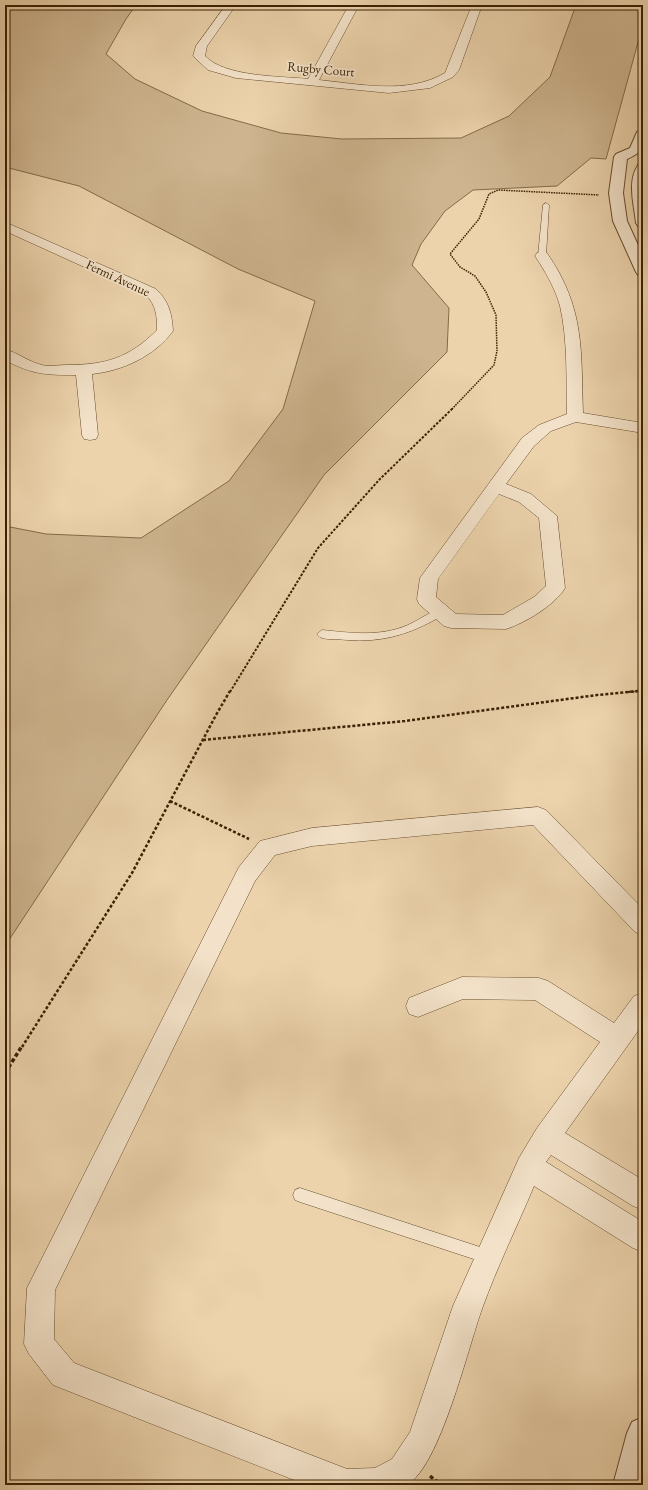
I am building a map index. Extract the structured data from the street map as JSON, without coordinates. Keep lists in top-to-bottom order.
{
  "streets": {
    "street": ["Rugby Court", "Fermi Avenue"]
  }
}
